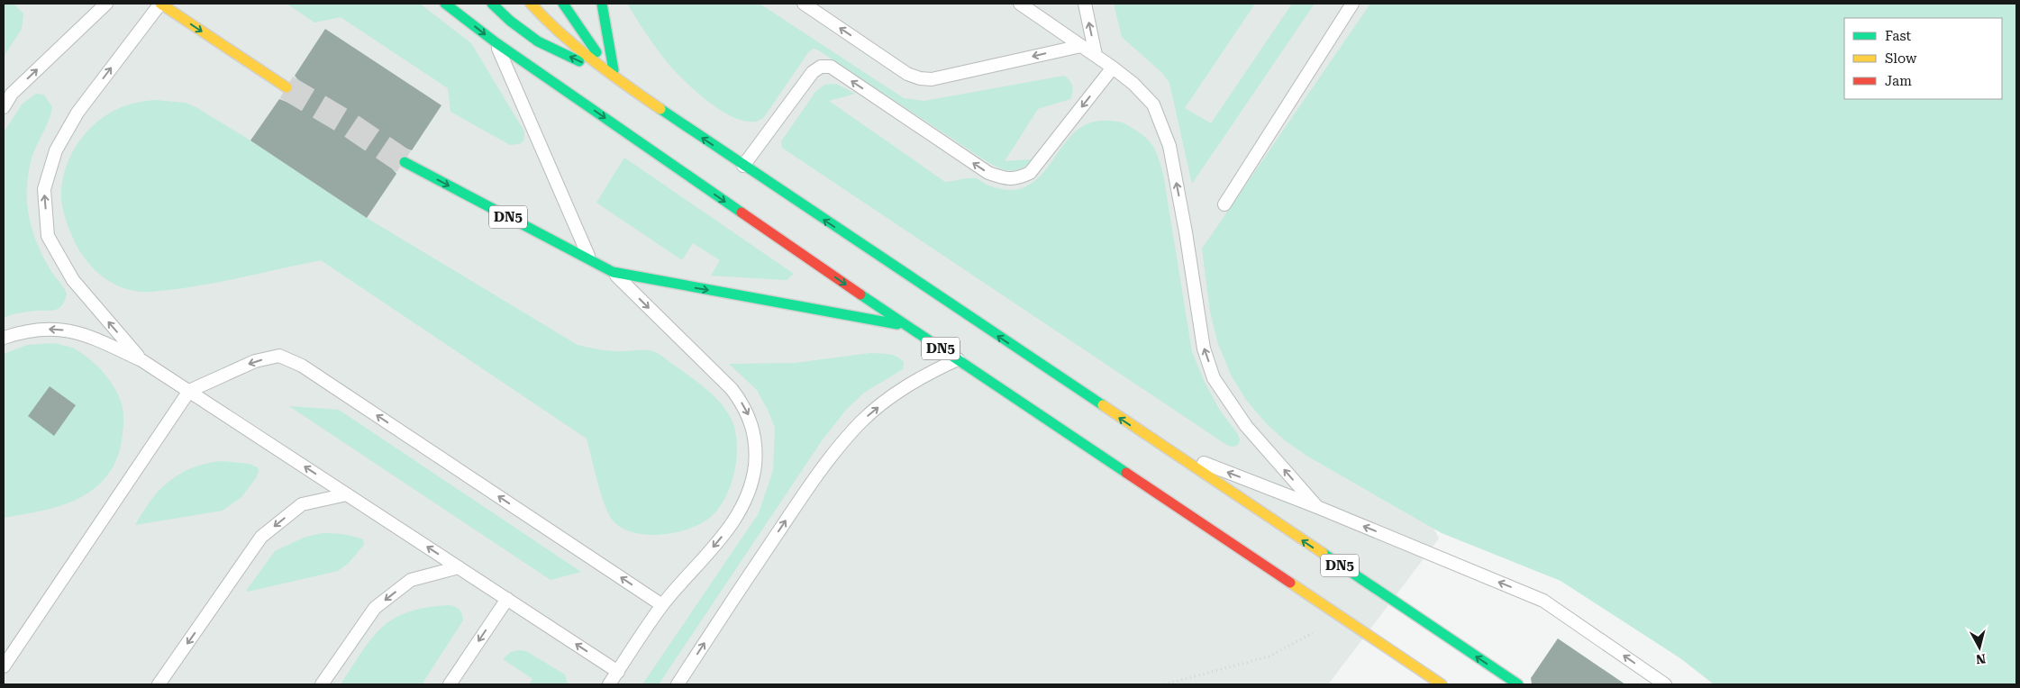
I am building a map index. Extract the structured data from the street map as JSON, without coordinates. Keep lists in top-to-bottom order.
{
  "streets": {
    "highway": ["DN5"]
  },
  "legend": ["Fast", "Slow", "Jam"],
  "north": "bottom"
}
